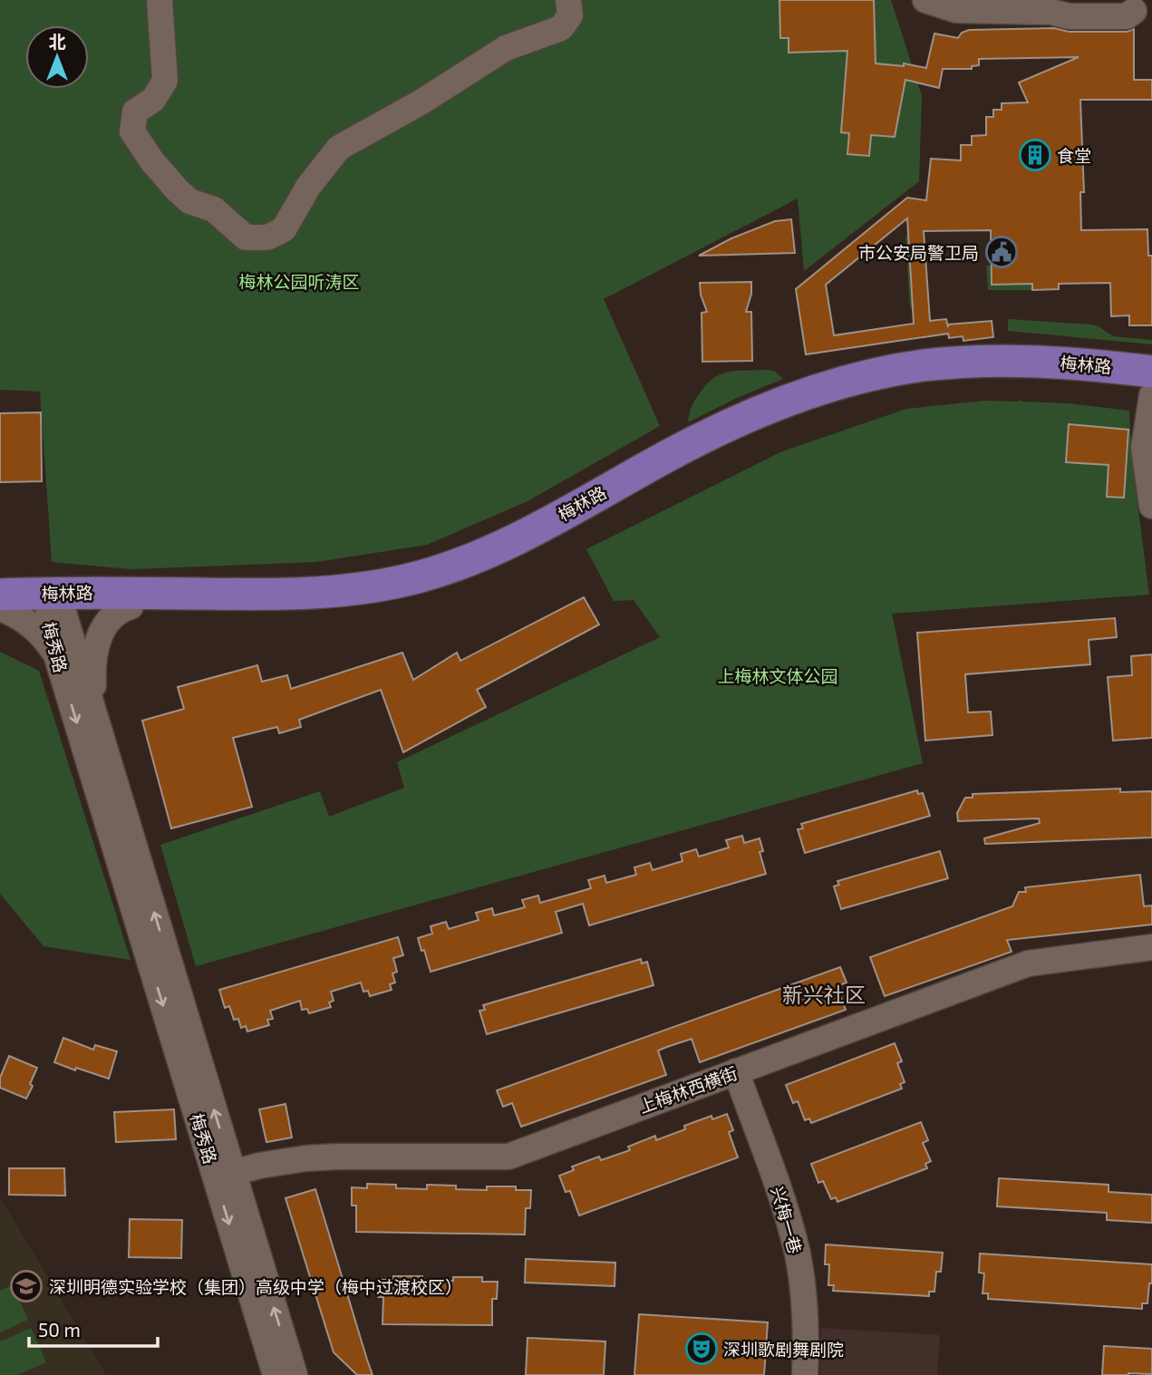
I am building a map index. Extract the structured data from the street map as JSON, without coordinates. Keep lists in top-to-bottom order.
{
  "streets": {
    "main road": ["梅林路"],
    "street": ["梅秀路", "上梅林西横街", "兴梅一巷"]
  },
  "crossings": [
    ["梅林路", "梅秀路"],
    ["梅秀路", "上梅林西横街"],
    ["上梅林西横街", "兴梅一巷"]
  ],
  "districts": ["新兴社区"],
  "parks": ["梅林公园听涛区", "上梅林文体公园"],
  "places": {
    "building": ["食堂"],
    "public building": ["市公安局警卫局"],
    "school or university": ["深圳明德实验学校（集团）高级中学（梅中过渡校区）"],
    "theatre": ["深圳歌剧舞剧院"]
  },
  "scale_bar": "50 m",
  "north": "top"
}
